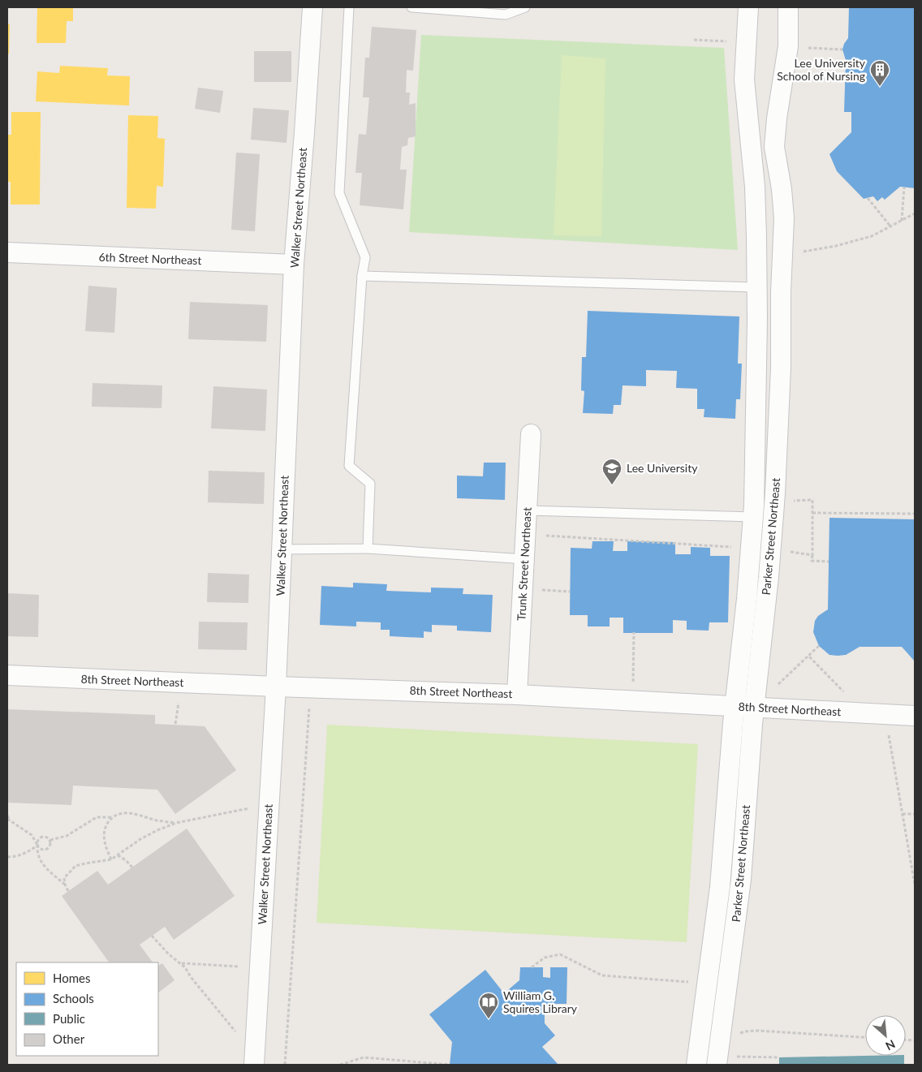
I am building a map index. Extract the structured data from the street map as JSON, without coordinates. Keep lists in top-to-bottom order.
{
  "streets": {
    "street": [
      "Walker Street Northeast",
      "6th Street Northeast",
      "Parker Street Northeast",
      "Trunk Street Northeast",
      "8th Street Northeast"
    ]
  },
  "crossings": [
    ["Walker Street Northeast", "6th Street Northeast"],
    ["Walker Street Northeast", "8th Street Northeast"],
    ["Parker Street Northeast", "8th Street Northeast"],
    ["Trunk Street Northeast", "8th Street Northeast"]
  ],
  "places": {
    "building": ["Lee University School of Nursing"],
    "school or university": ["Lee University"],
    "library": ["William G. Squires Library"]
  },
  "legend": [
    "Homes",
    "Schools",
    "Public",
    "Other"
  ],
  "north": "bottom right"
}
